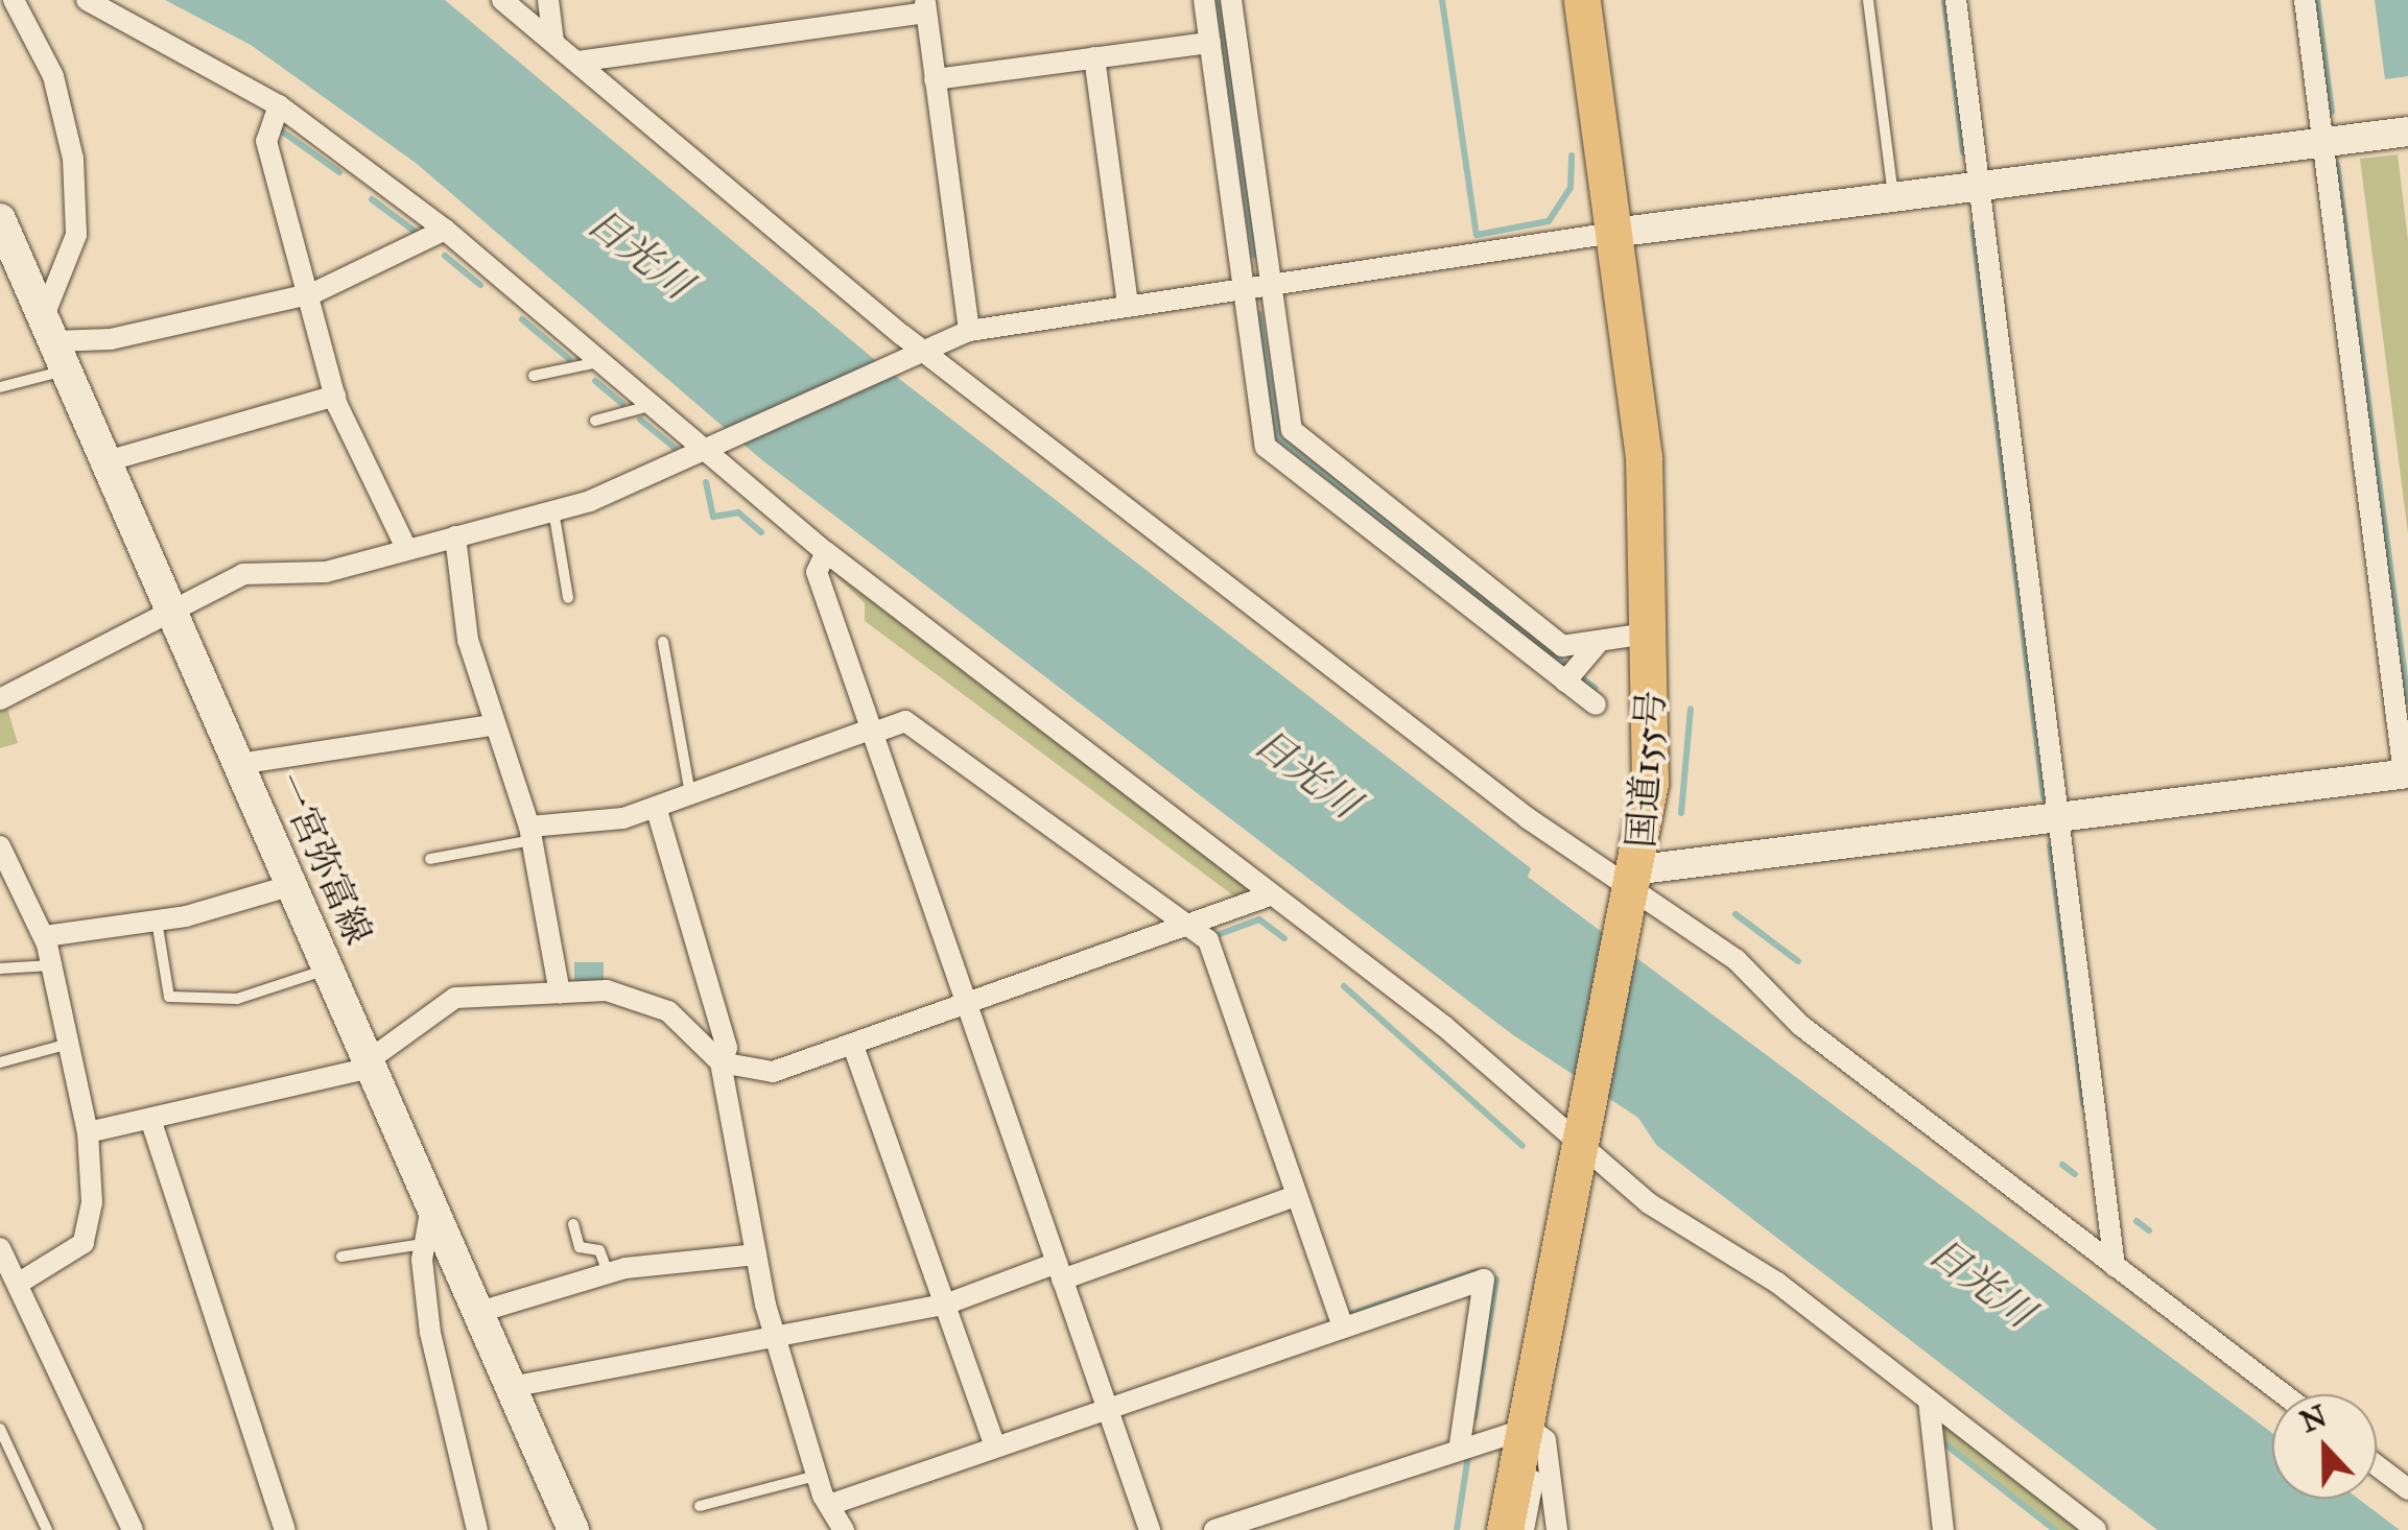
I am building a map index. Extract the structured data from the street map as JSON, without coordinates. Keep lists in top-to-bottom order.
{
  "streets": {
    "highway": ["国道155号"],
    "main road": ["一宮弥富線"]
  },
  "water": ["日光川"],
  "north": "top"
}
